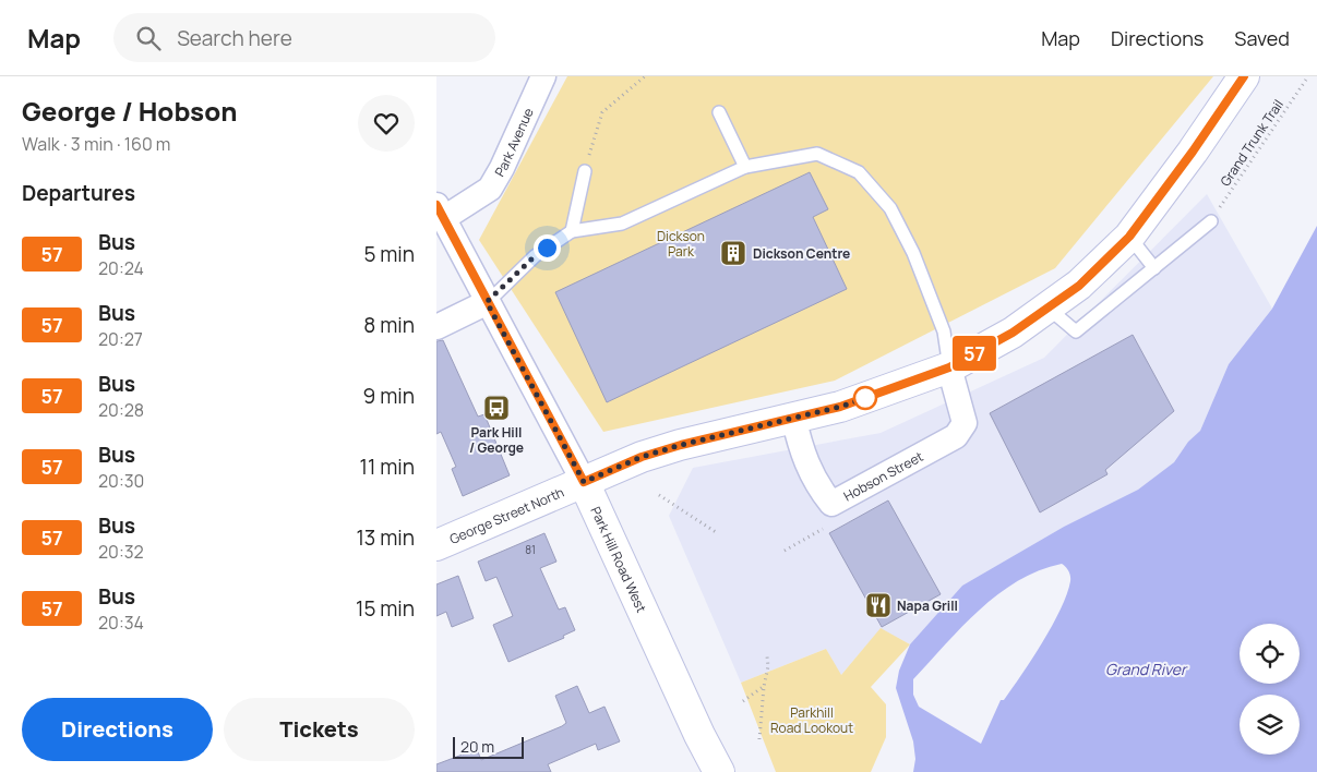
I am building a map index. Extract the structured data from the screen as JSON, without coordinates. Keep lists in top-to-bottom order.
{
  "streets": {
    "main road": ["George Street North", "Park Hill Road West"],
    "street": ["Park Avenue", "Hobson Street"],
    "path": ["Grand Trunk Trail"]
  },
  "crossings": [
    ["Park Avenue", "Park Hill Road West"],
    ["Hobson Street", "George Street North"],
    ["George Street North", "Park Hill Road West"]
  ],
  "water": ["Grand River"],
  "parks": ["Dickson Park", "Parkhill Road Lookout"],
  "places": {
    "building": ["Dickson Centre"],
    "bus stop": ["Park Hill / George"],
    "restaurant": ["Napa Grill"]
  },
  "lines": ["bus line 57"],
  "house_numbers": ["81"],
  "scale_bar": "20 m",
  "page": {
    "header": "Map",
    "search": "Search here",
    "nav": ["Map", "Directions", "Saved"],
    "heading": [
      ["George / Hobson", "Walk · 3 min · 160 m"],
      "Departures"
    ],
    "on_map": "57",
    "list": [
      {
        "mark": "57",
        "name": "Bus",
        "note": "20:24",
        "value": "5 min"
      },
      {
        "mark": "57",
        "name": "Bus",
        "note": "20:27",
        "value": "8 min"
      },
      {
        "mark": "57",
        "name": "Bus",
        "note": "20:28",
        "value": "9 min"
      },
      {
        "mark": "57",
        "name": "Bus",
        "note": "20:30",
        "value": "11 min"
      },
      {
        "mark": "57",
        "name": "Bus",
        "note": "20:32",
        "value": "13 min"
      },
      {
        "mark": "57",
        "name": "Bus",
        "note": "20:34",
        "value": "15 min"
      }
    ],
    "buttons": ["Directions", "Tickets"],
    "scale": "20 m"
  }
}
